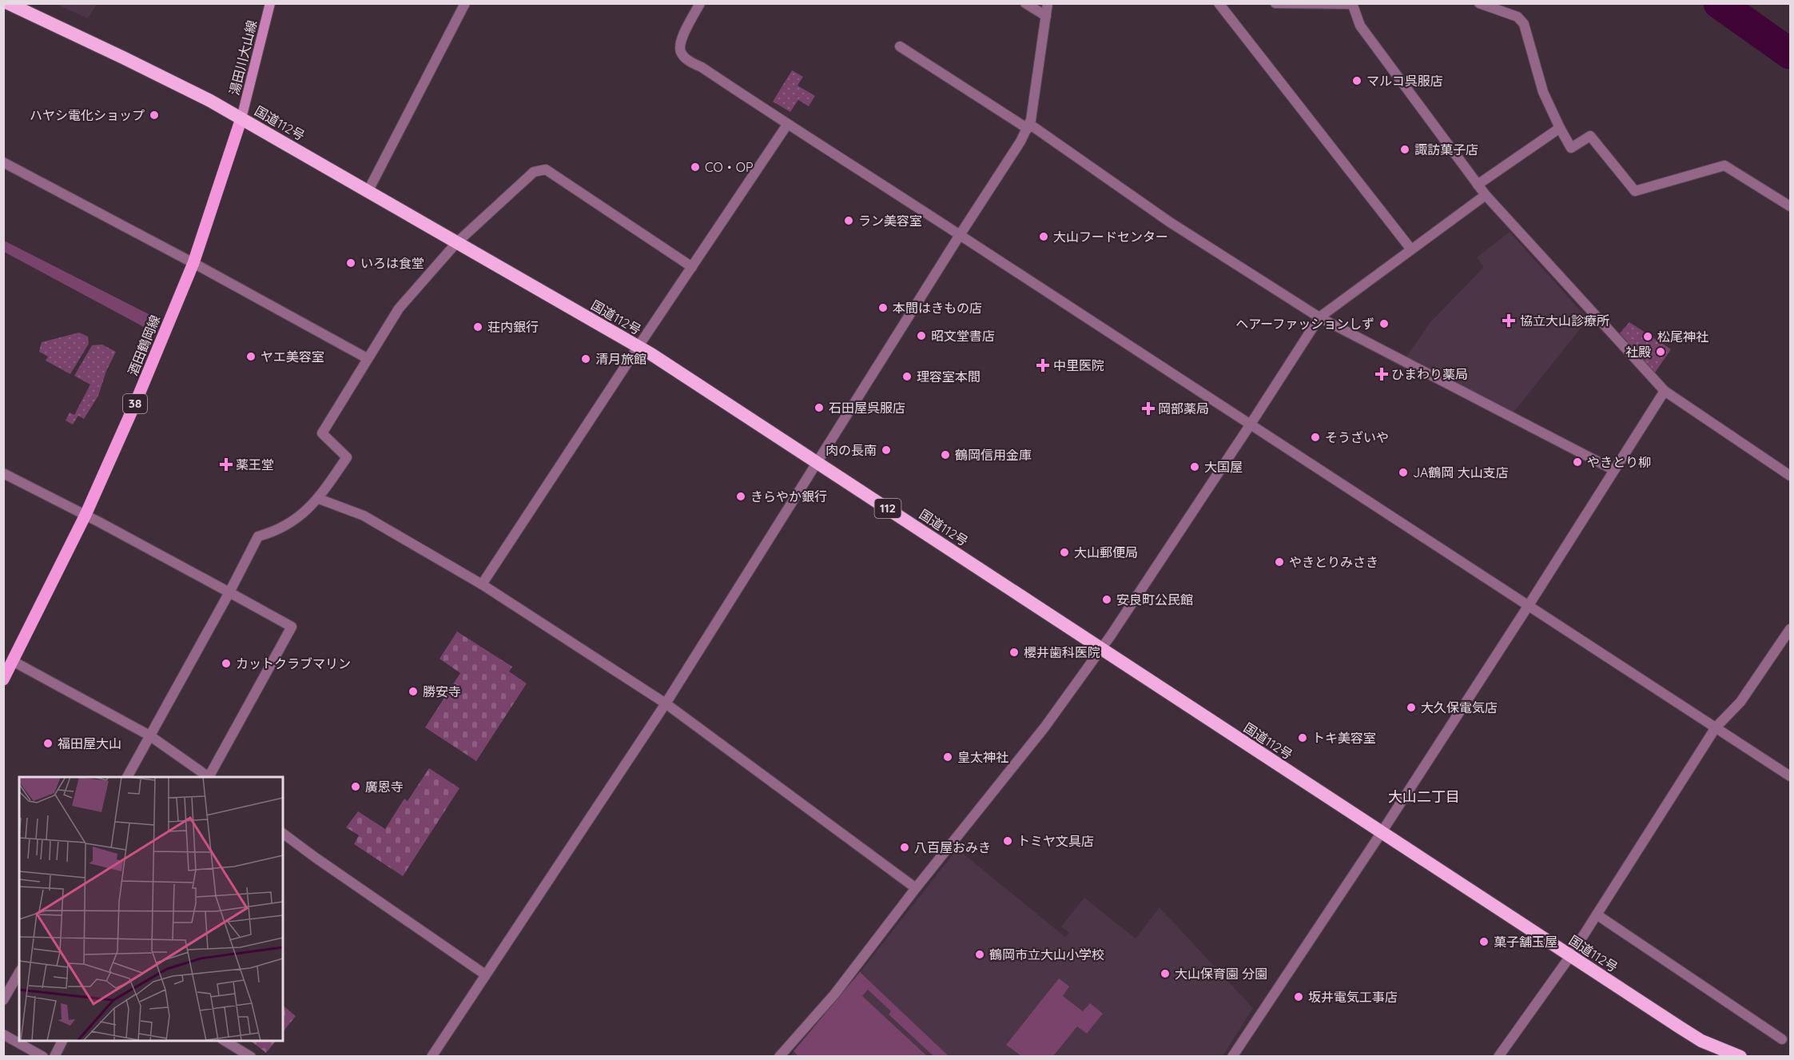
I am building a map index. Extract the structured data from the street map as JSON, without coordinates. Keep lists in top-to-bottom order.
{
  "streets": {
    "highway": ["国道112号", "112"],
    "main road": ["湯田川大山線", "酒田鶴岡線", "38"]
  },
  "crossings": [
    ["湯田川大山線", "国道112号"],
    ["湯田川大山線", "酒田鶴岡線"],
    ["国道112号", "酒田鶴岡線"]
  ],
  "districts": ["大山二丁目"],
  "places": {
    "other": [
      "マルコ呉服店",
      "ハヤシ電化ショップ",
      "諏訪菓子店",
      "CO・OP",
      "ラン美容室",
      "大山フードセンター",
      "いろは食堂",
      "本間はきもの店",
      "ヘアーファッションしず",
      "荘内銀行",
      "昭文堂書店",
      "松尾神社",
      "社殿",
      "ヤエ美容室",
      "清月旅館",
      "理容室本間",
      "石田屋呉服店",
      "そうざいや",
      "肉の長南",
      "鶴岡信用金庫",
      "やきとり柳",
      "大国屋",
      "JA鶴岡 大山支店",
      "きらやか銀行",
      "大山郵便局",
      "やきとりみさき",
      "安良町公民館",
      "櫻井歯科医院",
      "カットクラブマリン",
      "勝安寺",
      "大久保電気店",
      "トキ美容室",
      "福田屋大山",
      "皇太神社",
      "廣恩寺",
      "トミヤ文具店",
      "八百屋おみき",
      "菓子舗玉屋",
      "鶴岡市立大山小学校",
      "大山保育園 分園",
      "坂井電気工事店"
    ],
    "health": [
      "協立大山診療所",
      "中里医院",
      "ひまわり薬局",
      "岡部薬局",
      "薬王堂"
    ]
  }
}
